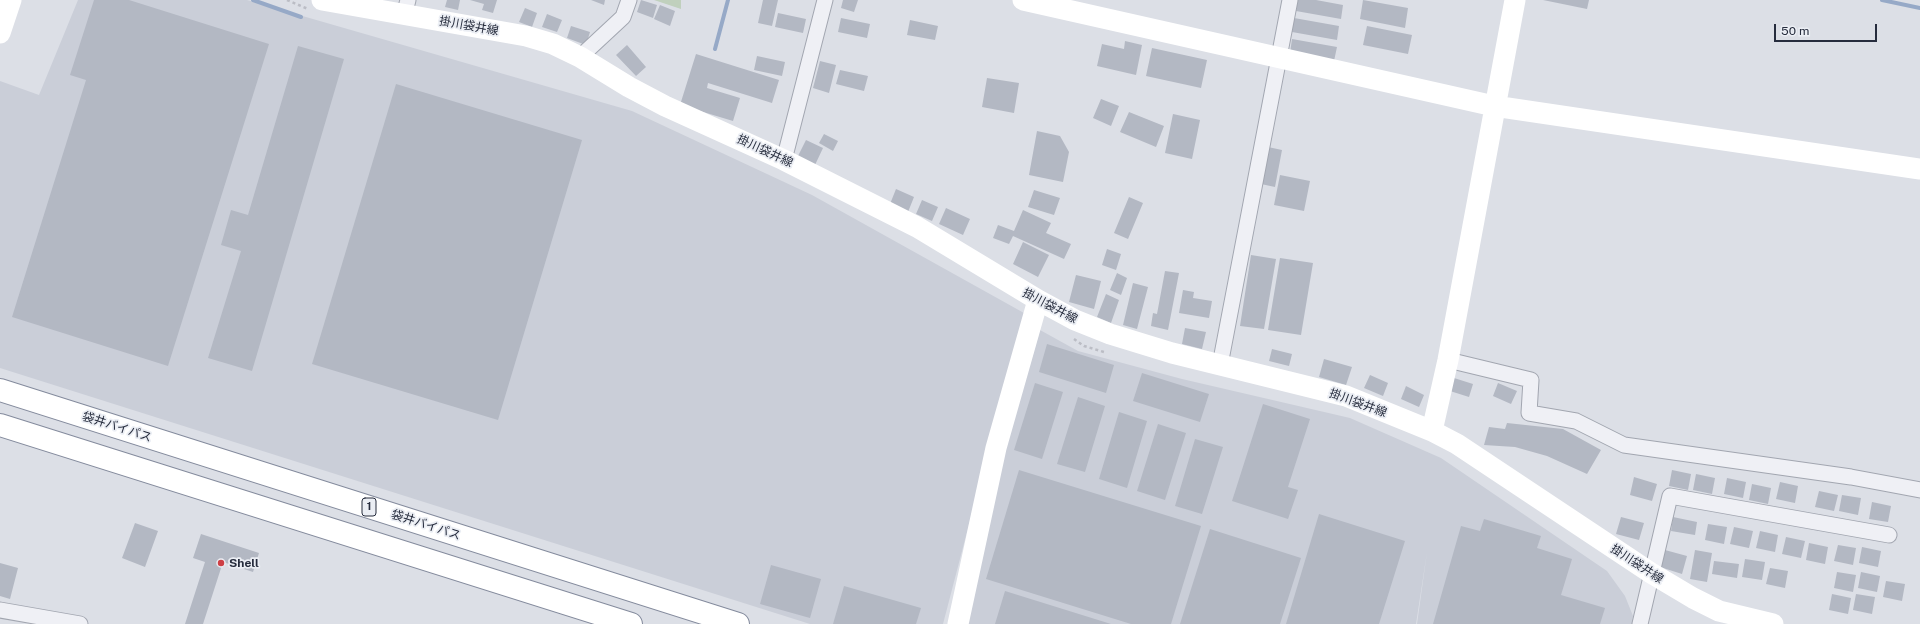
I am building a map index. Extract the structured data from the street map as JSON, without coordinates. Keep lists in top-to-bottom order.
{
  "streets": {
    "highway": ["袋井バイパス", "1"],
    "street": ["掛川袋井線"]
  },
  "places": ["Shell"],
  "scale_bar": "50 m"
}
